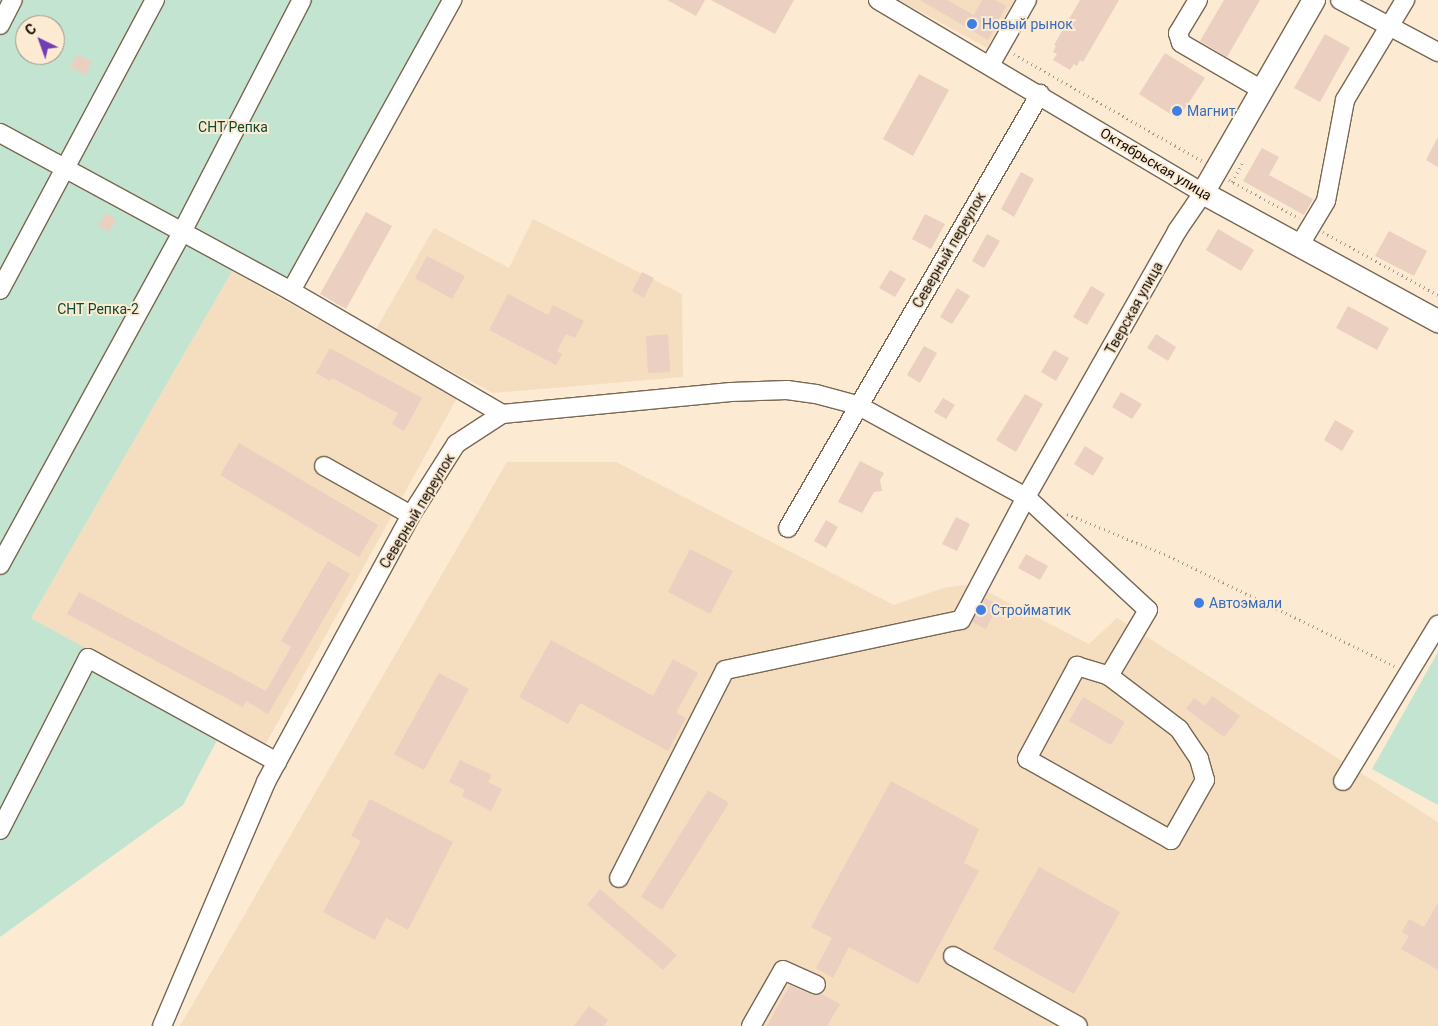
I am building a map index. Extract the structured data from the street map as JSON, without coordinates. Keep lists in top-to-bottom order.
{
  "streets": {
    "main road": ["Октябрьская улица", "Тверская улица"],
    "street": ["Северный переулок"]
  },
  "crossings": [
    ["Октябрьская улица", "Северный переулок"],
    ["Октябрьская улица", "Тверская улица"]
  ],
  "parks": ["СНТ Репка", "СНТ Репка-2"],
  "places": [
    "Новый рынок",
    "Магнит",
    "Автоэмали",
    "Стройматик"
  ],
  "north": "top left"
}
